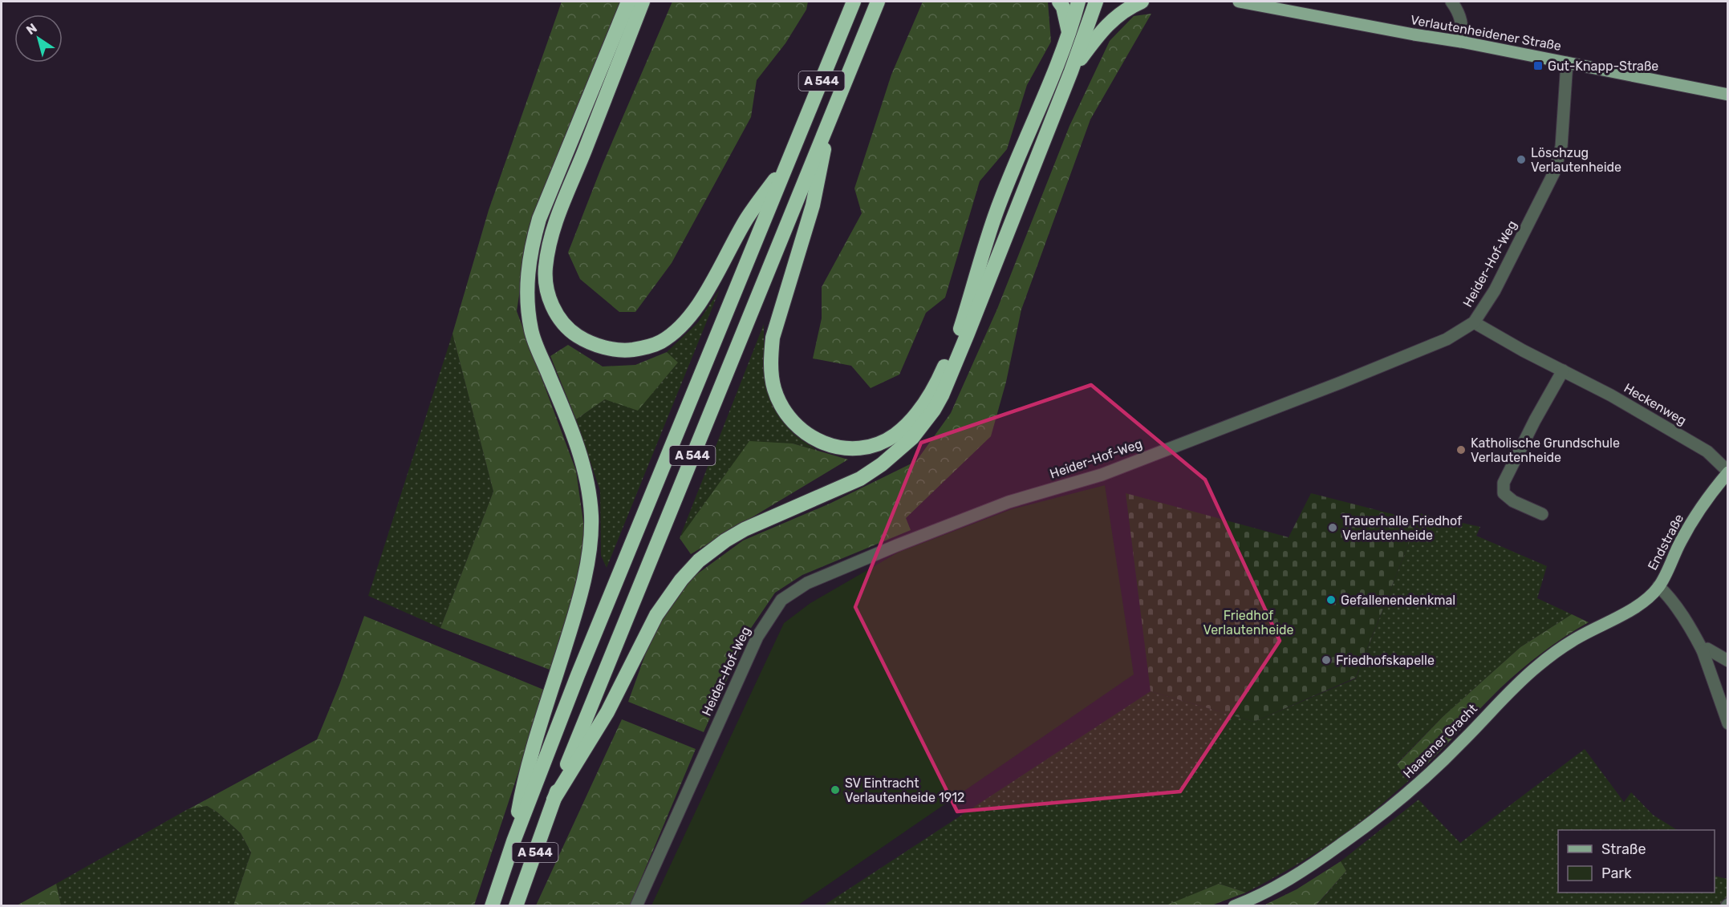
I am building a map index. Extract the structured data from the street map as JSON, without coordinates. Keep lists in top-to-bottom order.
{
  "streets": {
    "highway": ["A 544"],
    "main road": ["Verlautenheidener Straße", "Endstraße", "Haarener Gracht"],
    "street": ["Heider-Hof-Weg", "Heckenweg"]
  },
  "crossings": [
    ["Verlautenheidener Straße", "Heider-Hof-Weg"],
    ["Heider-Hof-Weg", "Heckenweg"],
    ["Heckenweg", "Endstraße"],
    ["Endstraße", "Haarener Gracht"]
  ],
  "parks": ["Friedhof Verlautenheide"],
  "places": {
    "transit": ["Gut-Knapp-Straße"],
    "other": [
      "Löschzug Verlautenheide",
      "Katholische Grundschule Verlautenheide",
      "Trauerhalle Friedhof Verlautenheide",
      "Gefallenendenkmal",
      "Friedhofskapelle",
      "SV Eintracht Verlautenheide 1912"
    ]
  },
  "legend": ["Straße", "Park"],
  "north": "top left"
}
